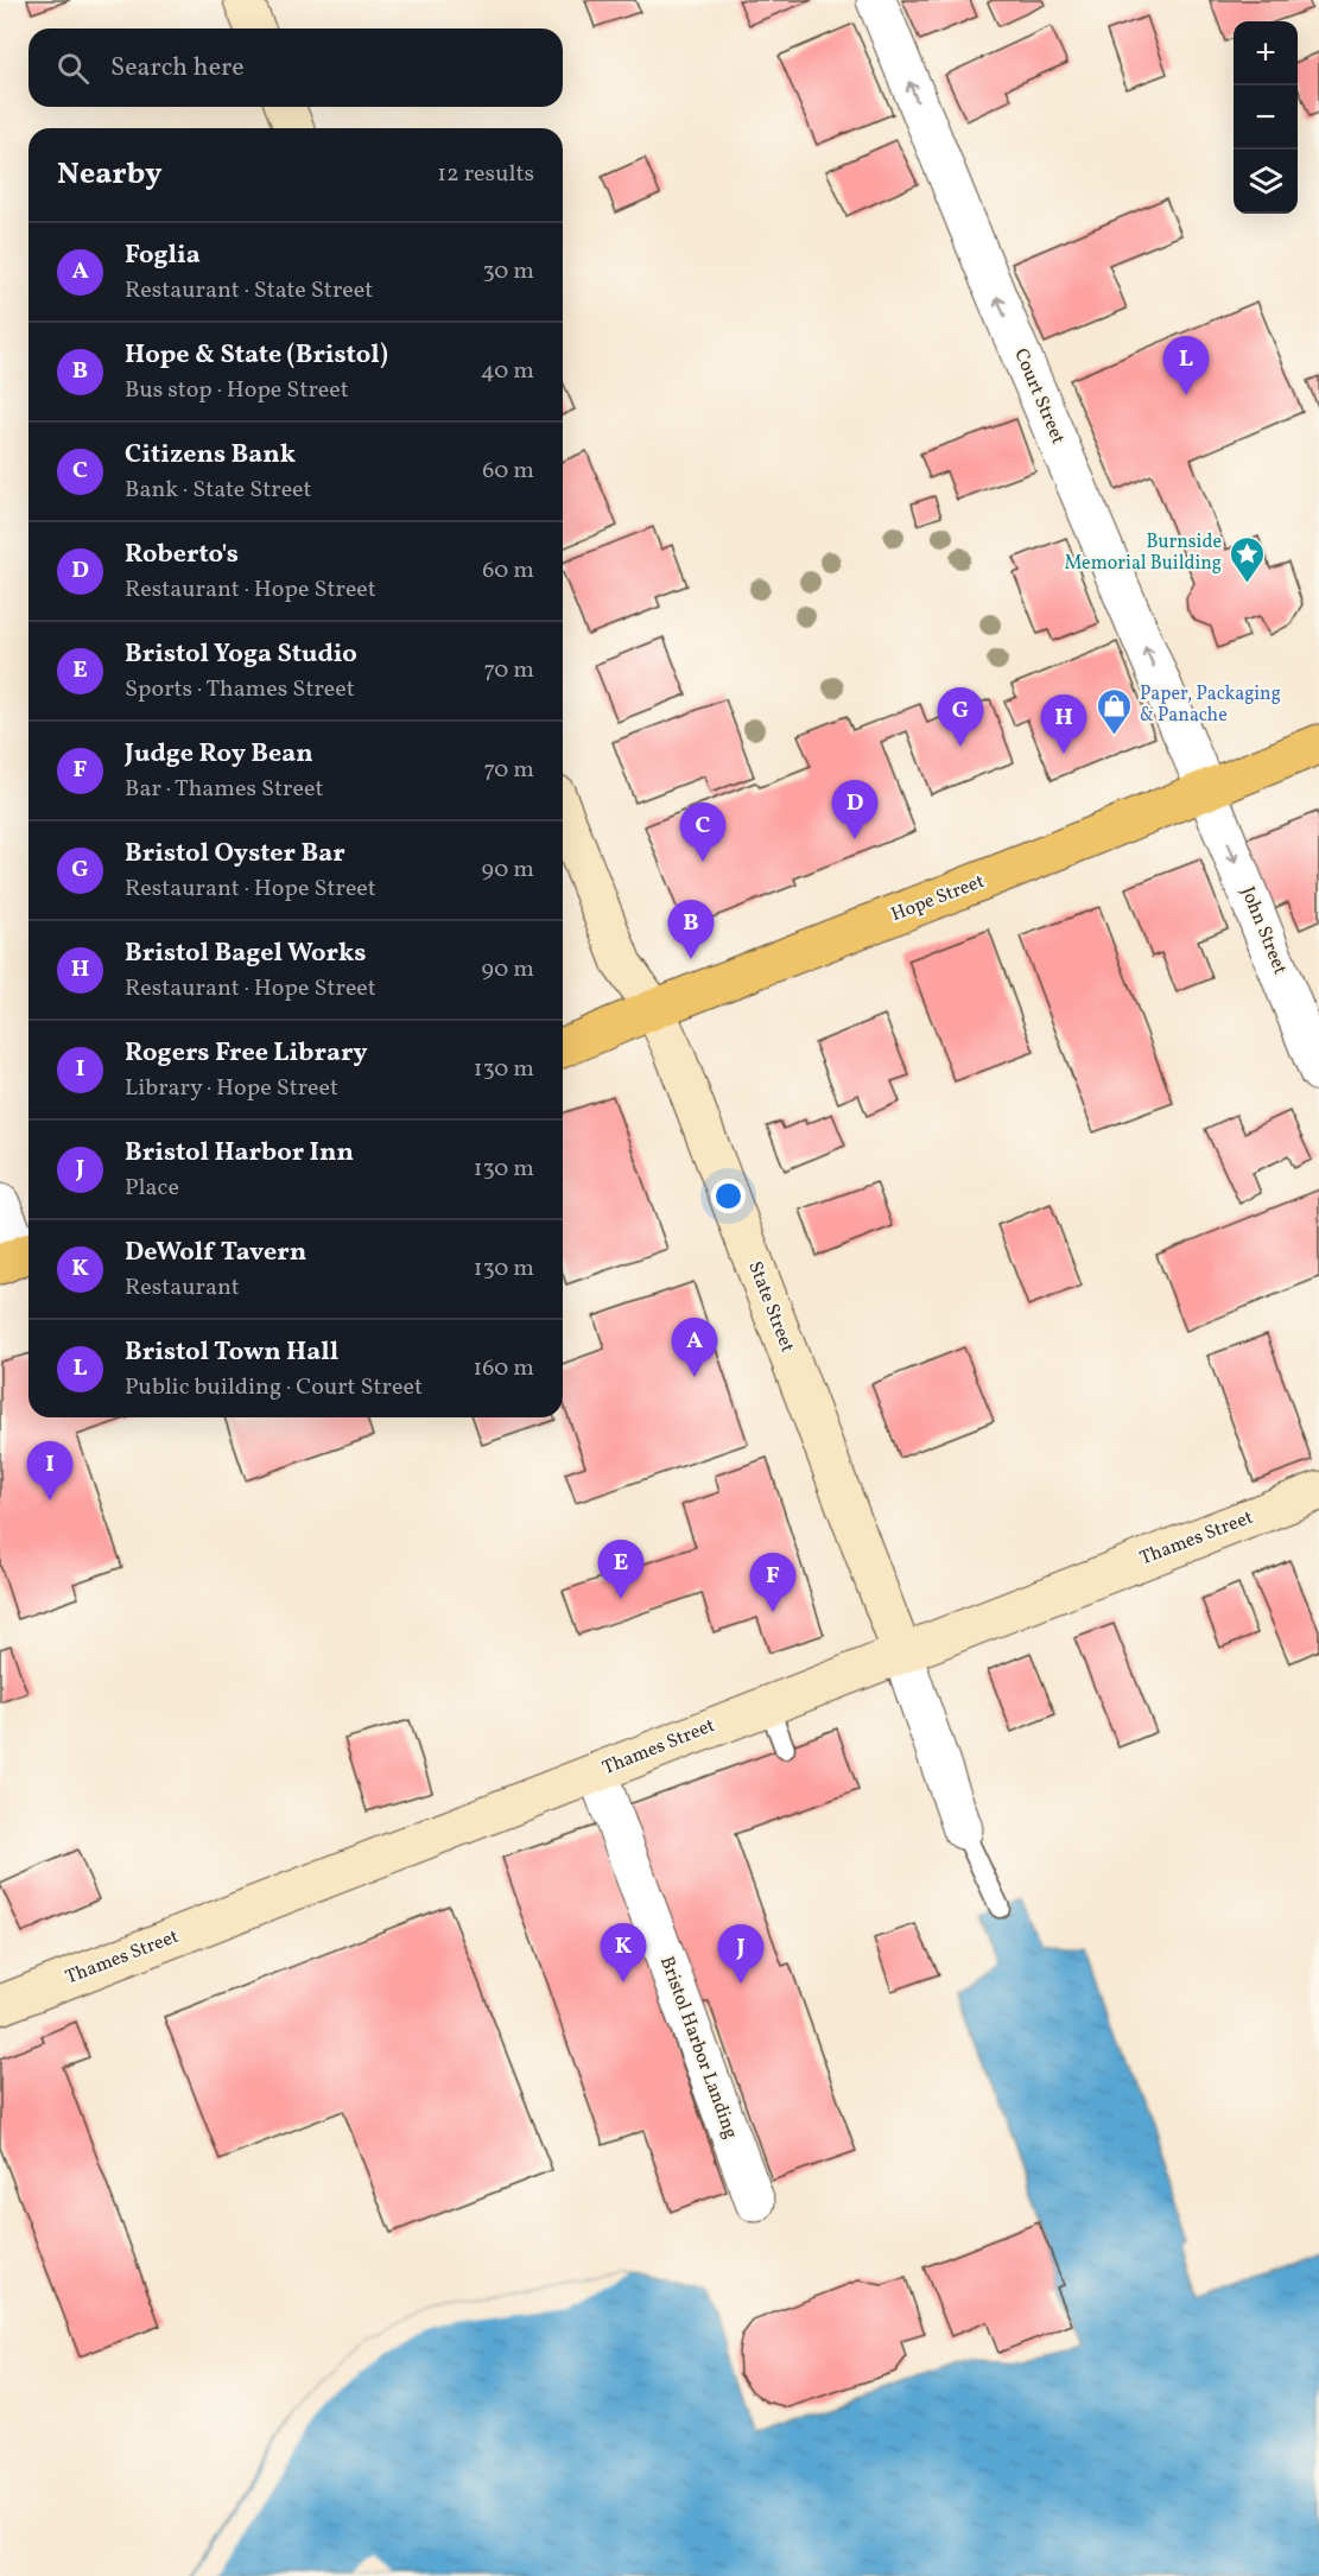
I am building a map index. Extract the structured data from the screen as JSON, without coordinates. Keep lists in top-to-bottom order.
{
  "streets": {
    "main road": ["Hope Street"],
    "street": [
      "Court Street",
      "John Street",
      "State Street",
      "Thames Street",
      "Bristol Harbor Landing"
    ]
  },
  "crossings": [
    ["Court Street", "Hope Street"],
    ["Court Street", "John Street"],
    ["Hope Street", "John Street"],
    ["Hope Street", "State Street"],
    ["State Street", "Thames Street"],
    ["Thames Street", "Bristol Harbor Landing"]
  ],
  "one_way": ["Court Street", "John Street"],
  "places": {
    "place": ["Burnside Memorial Building"],
    "shop": ["Paper, Packaging & Panache"]
  },
  "page": {
    "map_buttons": ["+", "−"],
    "search": "Search here",
    "heading": ["Nearby", "12 results"],
    "list": [
      {
        "mark": "A",
        "name": "Foglia",
        "note": "Restaurant · State Street",
        "value": "30 m"
      },
      {
        "mark": "B",
        "name": "Hope & State (Bristol)",
        "note": "Bus stop · Hope Street",
        "value": "40 m"
      },
      {
        "mark": "C",
        "name": "Citizens Bank",
        "note": "Bank · State Street",
        "value": "60 m"
      },
      {
        "mark": "D",
        "name": "Roberto's",
        "note": "Restaurant · Hope Street",
        "value": "60 m"
      },
      {
        "mark": "E",
        "name": "Bristol Yoga Studio",
        "note": "Sports · Thames Street",
        "value": "70 m"
      },
      {
        "mark": "F",
        "name": "Judge Roy Bean",
        "note": "Bar · Thames Street",
        "value": "70 m"
      },
      {
        "mark": "G",
        "name": "Bristol Oyster Bar",
        "note": "Restaurant · Hope Street",
        "value": "90 m"
      },
      {
        "mark": "H",
        "name": "Bristol Bagel Works",
        "note": "Restaurant · Hope Street",
        "value": "90 m"
      },
      {
        "mark": "I",
        "name": "Rogers Free Library",
        "note": "Library · Hope Street",
        "value": "130 m"
      },
      {
        "mark": "J",
        "name": "Bristol Harbor Inn",
        "note": "Place",
        "value": "130 m"
      },
      {
        "mark": "K",
        "name": "DeWolf Tavern",
        "note": "Restaurant",
        "value": "130 m"
      },
      {
        "mark": "L",
        "name": "Bristol Town Hall",
        "note": "Public building · Court Street",
        "value": "160 m"
      }
    ],
    "pins": [
      "L",
      "G",
      "H",
      "D",
      "C",
      "B",
      "A",
      "I",
      "E",
      "F",
      "K",
      "J"
    ]
  }
}
